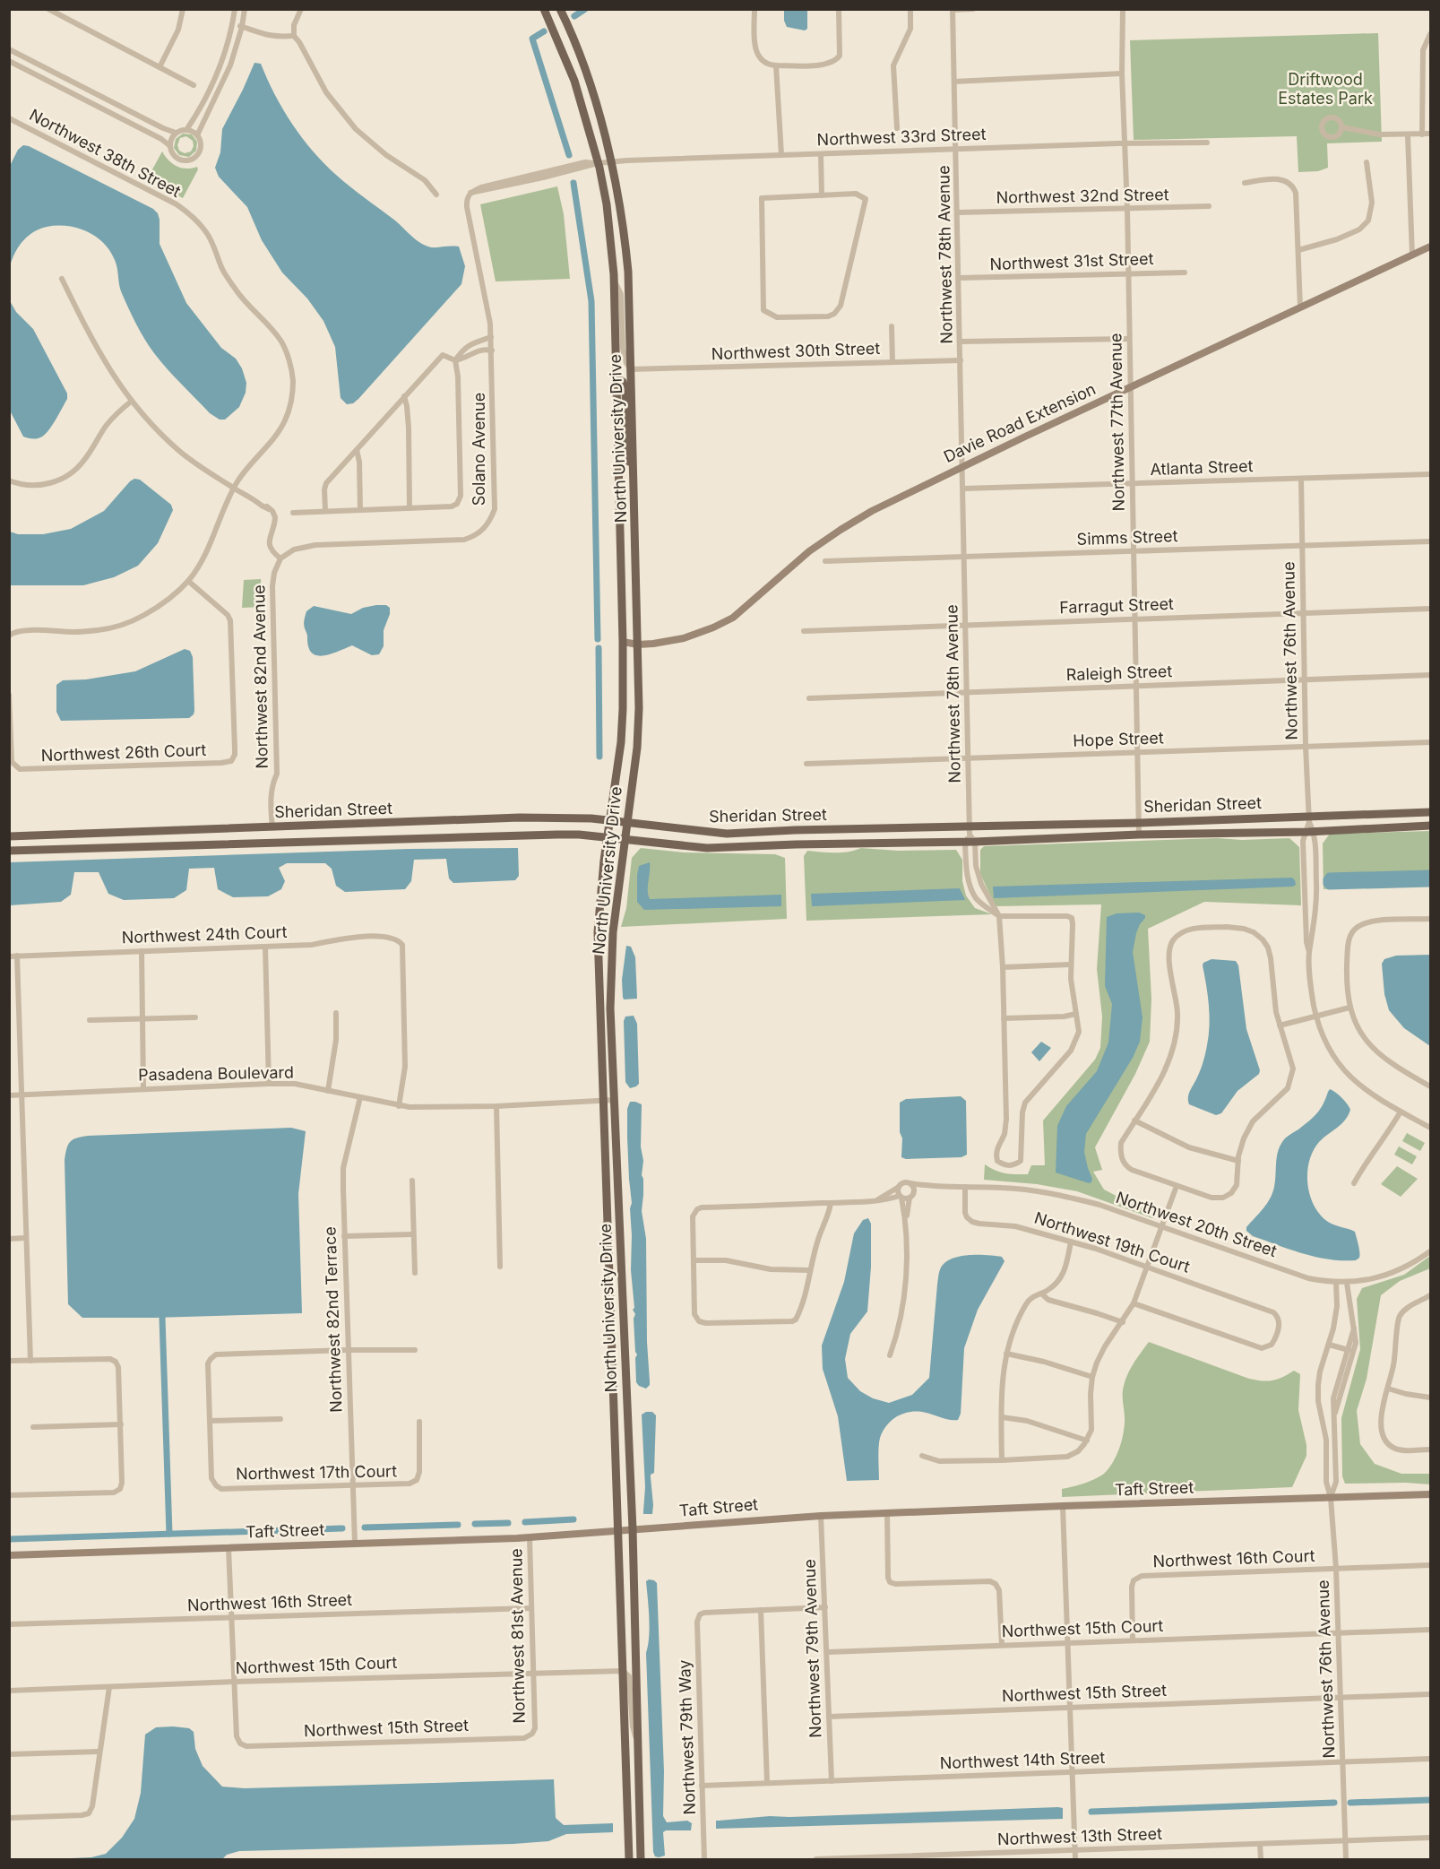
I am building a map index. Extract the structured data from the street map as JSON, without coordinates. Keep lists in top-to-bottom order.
{
  "streets": {
    "main road": ["North University Drive", "Sheridan Street"],
    "street": [
      "Northwest 33rd Street",
      "Northwest 38th Street",
      "Northwest 32nd Street",
      "Northwest 78th Avenue",
      "Northwest 31st Street",
      "Northwest 30th Street",
      "Northwest 77th Avenue",
      "Davie Road Extension",
      "Solano Avenue",
      "Atlanta Street",
      "Simms Street",
      "Farragut Street",
      "Northwest 76th Avenue",
      "Raleigh Street",
      "Northwest 82nd Avenue",
      "Hope Street",
      "Northwest 26th Court",
      "Northwest 24th Court",
      "Pasadena Boulevard",
      "Northwest 20th Street",
      "Northwest 19th Court",
      "Northwest 82nd Terrace",
      "Northwest 17th Court",
      "Taft Street",
      "Northwest 16th Court",
      "Northwest 16th Street",
      "Northwest 15th Court",
      "Northwest 81st Avenue",
      "Northwest 79th Avenue",
      "Northwest 15th Street",
      "Northwest 79th Way",
      "Northwest 14th Street",
      "Northwest 13th Street"
    ]
  },
  "crossings": [
    ["Northwest 33rd Street", "Northwest 78th Avenue"],
    ["Northwest 33rd Street", "Northwest 77th Avenue"],
    ["Northwest 33rd Street", "North University Drive"],
    ["Northwest 33rd Street", "Solano Avenue"],
    ["Northwest 32nd Street", "Northwest 78th Avenue"],
    ["Northwest 32nd Street", "Northwest 77th Avenue"],
    ["Northwest 78th Avenue", "Northwest 31st Street"],
    ["Northwest 78th Avenue", "Northwest 30th Street"],
    ["Northwest 78th Avenue", "Davie Road Extension"],
    ["Northwest 78th Avenue", "Atlanta Street"],
    ["Northwest 78th Avenue", "Simms Street"],
    ["Northwest 78th Avenue", "Farragut Street"],
    ["Northwest 78th Avenue", "Raleigh Street"],
    ["Northwest 78th Avenue", "Hope Street"],
    ["Northwest 78th Avenue", "Sheridan Street"],
    ["Northwest 31st Street", "Northwest 77th Avenue"],
    ["Northwest 30th Street", "North University Drive"],
    ["Northwest 77th Avenue", "Davie Road Extension"],
    ["Northwest 77th Avenue", "Atlanta Street"],
    ["Northwest 77th Avenue", "Simms Street"],
    ["Northwest 77th Avenue", "Farragut Street"],
    ["Northwest 77th Avenue", "Raleigh Street"],
    ["Northwest 77th Avenue", "Hope Street"],
    ["Northwest 77th Avenue", "Sheridan Street"],
    ["Davie Road Extension", "North University Drive"],
    ["North University Drive", "Solano Avenue"],
    ["North University Drive", "Sheridan Street"],
    ["North University Drive", "Pasadena Boulevard"],
    ["North University Drive", "Taft Street"],
    ["North University Drive", "Northwest 15th Court"],
    ["Solano Avenue", "Northwest 82nd Avenue"],
    ["Atlanta Street", "Northwest 76th Avenue"],
    ["Simms Street", "Northwest 76th Avenue"],
    ["Farragut Street", "Northwest 76th Avenue"],
    ["Northwest 76th Avenue", "Raleigh Street"],
    ["Northwest 76th Avenue", "Hope Street"],
    ["Northwest 76th Avenue", "Sheridan Street"],
    ["Northwest 76th Avenue", "Northwest 20th Street"],
    ["Northwest 76th Avenue", "Taft Street"],
    ["Northwest 76th Avenue", "Northwest 16th Court"],
    ["Northwest 76th Avenue", "Northwest 15th Court"],
    ["Northwest 76th Avenue", "Northwest 15th Street"],
    ["Northwest 76th Avenue", "Northwest 14th Street"],
    ["Northwest 76th Avenue", "Northwest 13th Street"],
    ["Northwest 82nd Avenue", "Sheridan Street"],
    ["Northwest 24th Court", "Pasadena Boulevard"],
    ["Pasadena Boulevard", "Northwest 82nd Terrace"],
    ["Northwest 20th Street", "Northwest 19th Court"],
    ["Northwest 82nd Terrace", "Northwest 17th Court"],
    ["Northwest 82nd Terrace", "Taft Street"],
    ["Taft Street", "Northwest 81st Avenue"],
    ["Taft Street", "Northwest 79th Avenue"],
    ["Northwest 16th Court", "Northwest 15th Court"],
    ["Northwest 16th Street", "Northwest 81st Avenue"],
    ["Northwest 15th Court", "Northwest 81st Avenue"],
    ["Northwest 15th Court", "Northwest 79th Avenue"],
    ["Northwest 15th Court", "Northwest 15th Street"],
    ["Northwest 81st Avenue", "Northwest 15th Street"],
    ["Northwest 79th Avenue", "Northwest 15th Street"],
    ["Northwest 79th Avenue", "Northwest 14th Street"],
    ["Northwest 79th Way", "Northwest 14th Street"]
  ],
  "parks": ["Driftwood Estates Park"]
}
